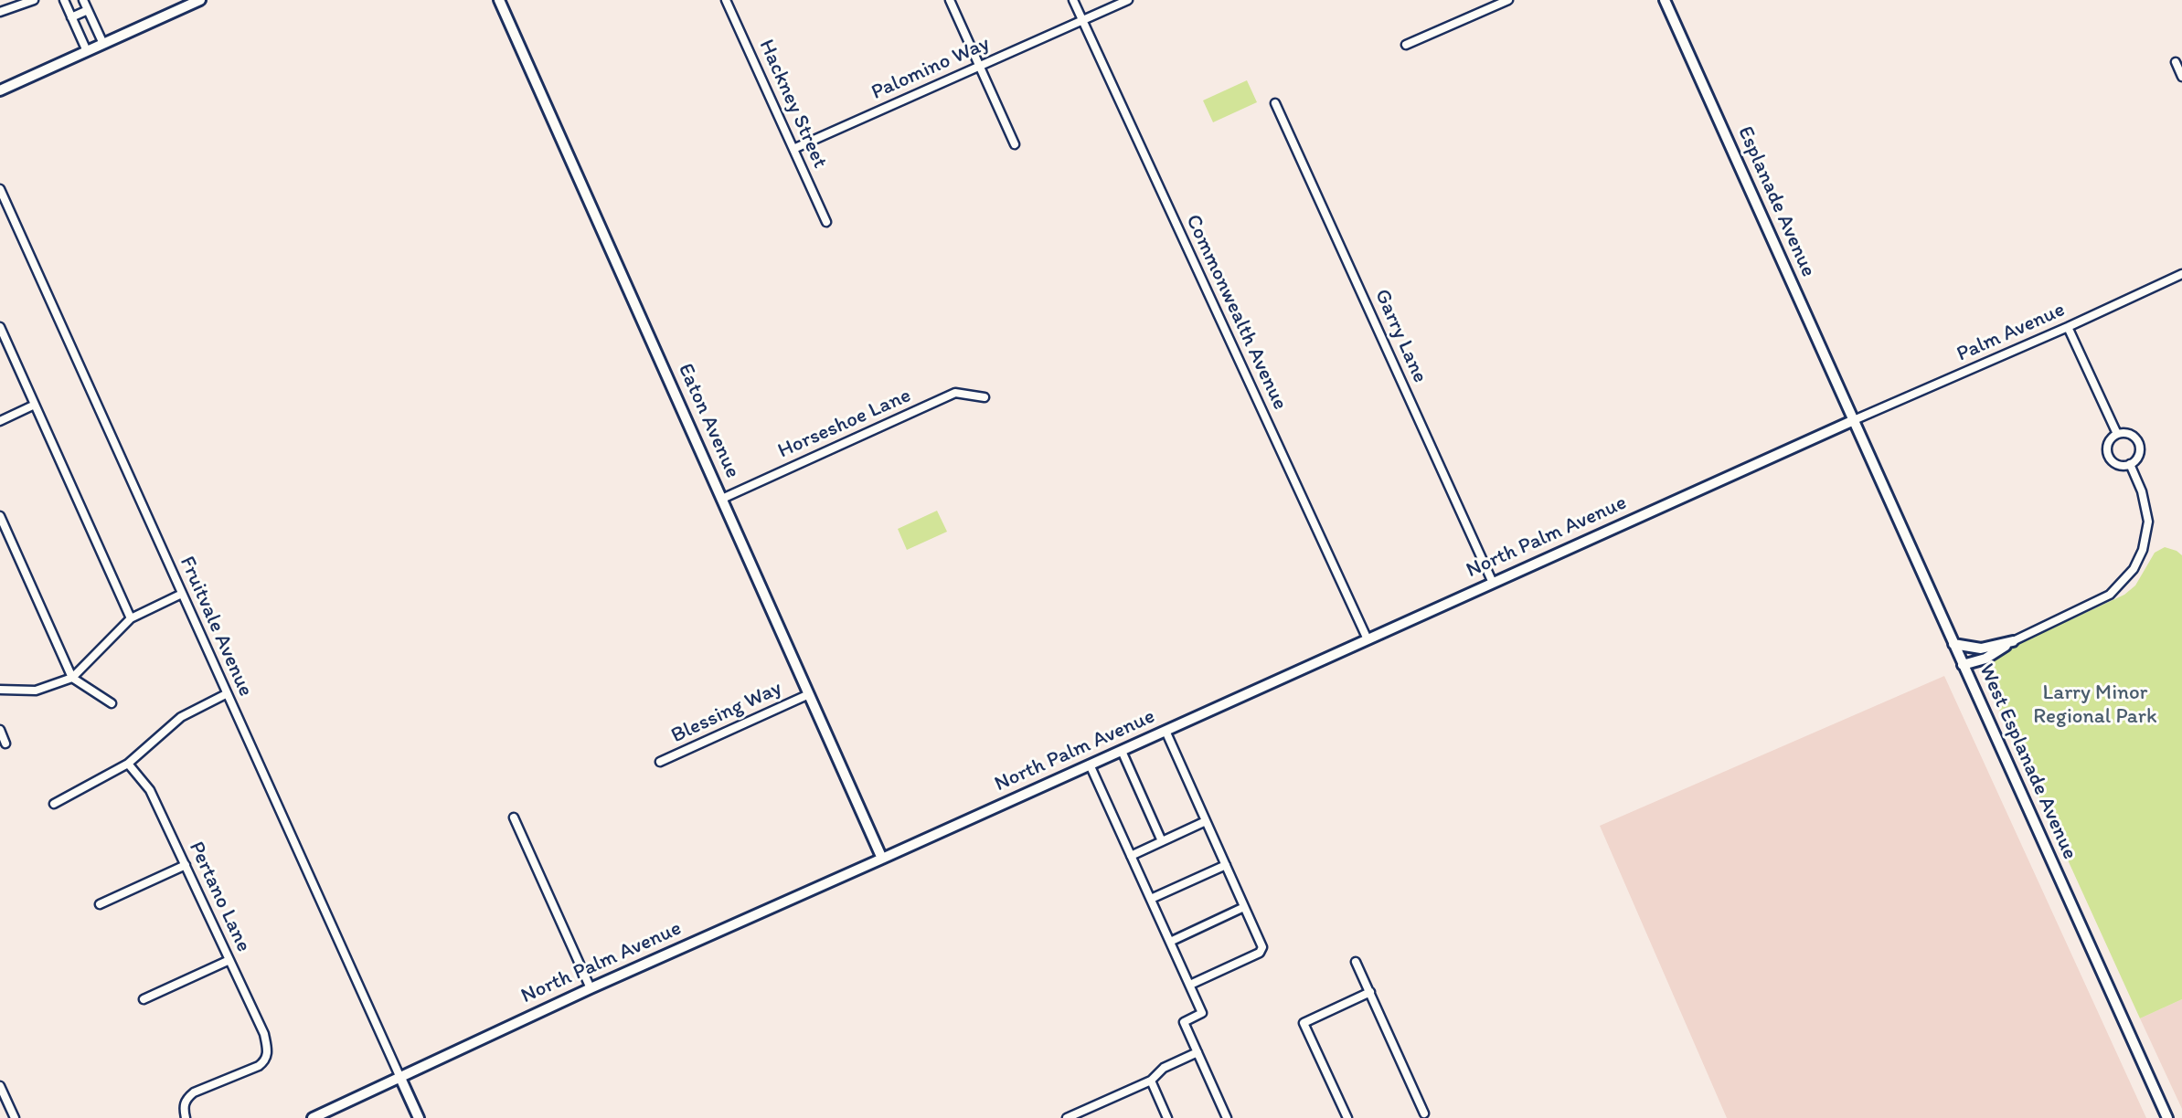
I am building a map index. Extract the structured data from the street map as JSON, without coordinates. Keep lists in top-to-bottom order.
{
  "streets": {
    "street": [
      "Palomino Way",
      "Hackney Street",
      "Esplanade Avenue",
      "Commonwealth Avenue",
      "Palm Avenue",
      "Garry Lane",
      "Eaton Avenue",
      "Horseshoe Lane",
      "North Palm Avenue",
      "Fruitvale Avenue",
      "Blessing Way",
      "West Esplanade Avenue",
      "Pertano Lane"
    ]
  },
  "crossings": [
    ["Palomino Way", "Hackney Street"],
    ["Palomino Way", "Commonwealth Avenue"],
    ["Esplanade Avenue", "Palm Avenue"],
    ["Esplanade Avenue", "North Palm Avenue"],
    ["Esplanade Avenue", "West Esplanade Avenue"],
    ["Commonwealth Avenue", "North Palm Avenue"],
    ["Palm Avenue", "North Palm Avenue"],
    ["Palm Avenue", "West Esplanade Avenue"],
    ["Garry Lane", "North Palm Avenue"],
    ["Eaton Avenue", "Horseshoe Lane"],
    ["Eaton Avenue", "North Palm Avenue"],
    ["Eaton Avenue", "Blessing Way"],
    ["North Palm Avenue", "Fruitvale Avenue"],
    ["North Palm Avenue", "West Esplanade Avenue"]
  ],
  "parks": ["Larry Minor Regional Park"]
}
